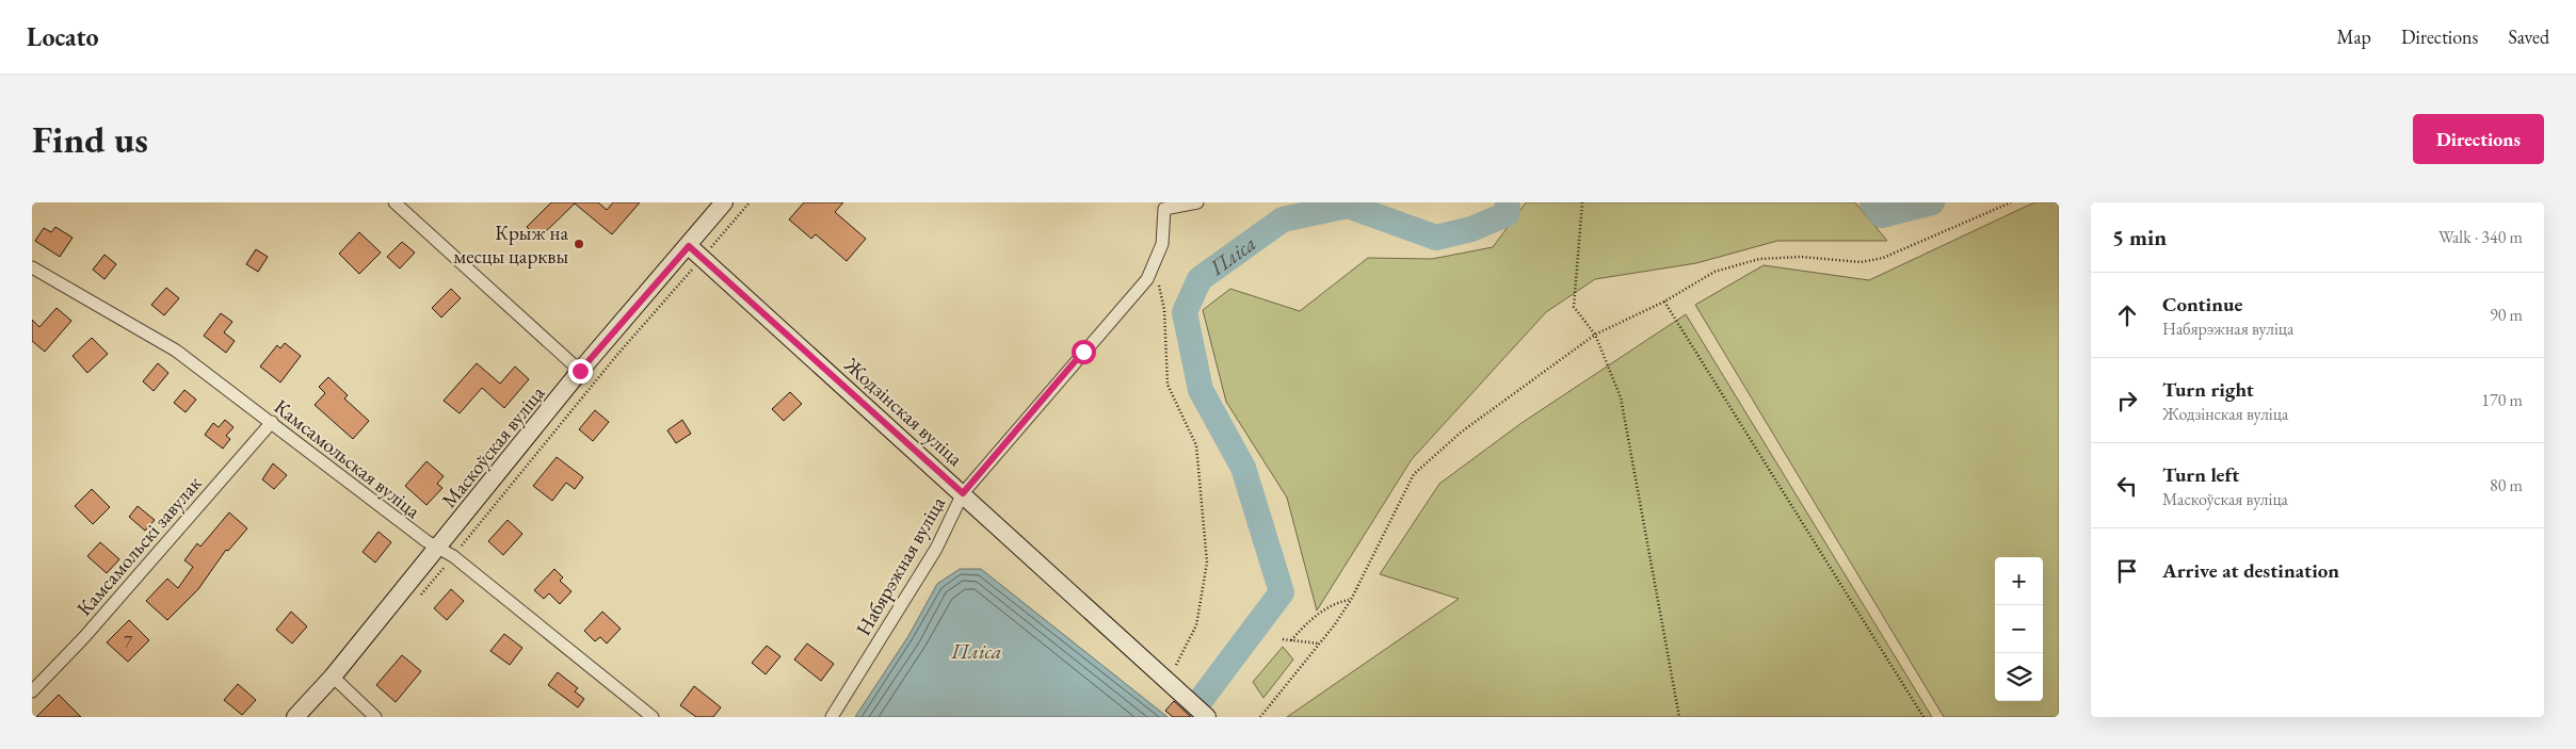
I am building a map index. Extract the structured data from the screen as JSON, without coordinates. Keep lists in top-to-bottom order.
{
  "streets": {
    "main road": ["Жодзінская вуліца", "Маскоўская вуліца"],
    "street": ["Камсамольская вуліца", "Камсамольскі завулак", "Набярэжная вуліца"]
  },
  "crossings": [
    ["Жодзінская вуліца", "Маскоўская вуліца"],
    ["Жодзінская вуліца", "Набярэжная вуліца"],
    ["Маскоўская вуліца", "Камсамольская вуліца"],
    ["Камсамольская вуліца", "Камсамольскі завулак"]
  ],
  "water": ["Пліса"],
  "places": ["Крыж на месцы царквы"],
  "house_numbers": ["7"],
  "page": {
    "header": "Locato",
    "nav": ["Map", "Directions", "Saved"],
    "buttons": "Directions",
    "title": "Find us",
    "heading": ["5 min", "Walk · 340 m"],
    "list": [
      ["Continue", "Набярэжная вуліца", "90 m"],
      ["Turn right", "Жодзінская вуліца", "170 m"],
      ["Turn left", "Маскоўская вуліца", "80 m"],
      "Arrive at destination"
    ],
    "map_buttons": ["+", "−"]
  }
}
